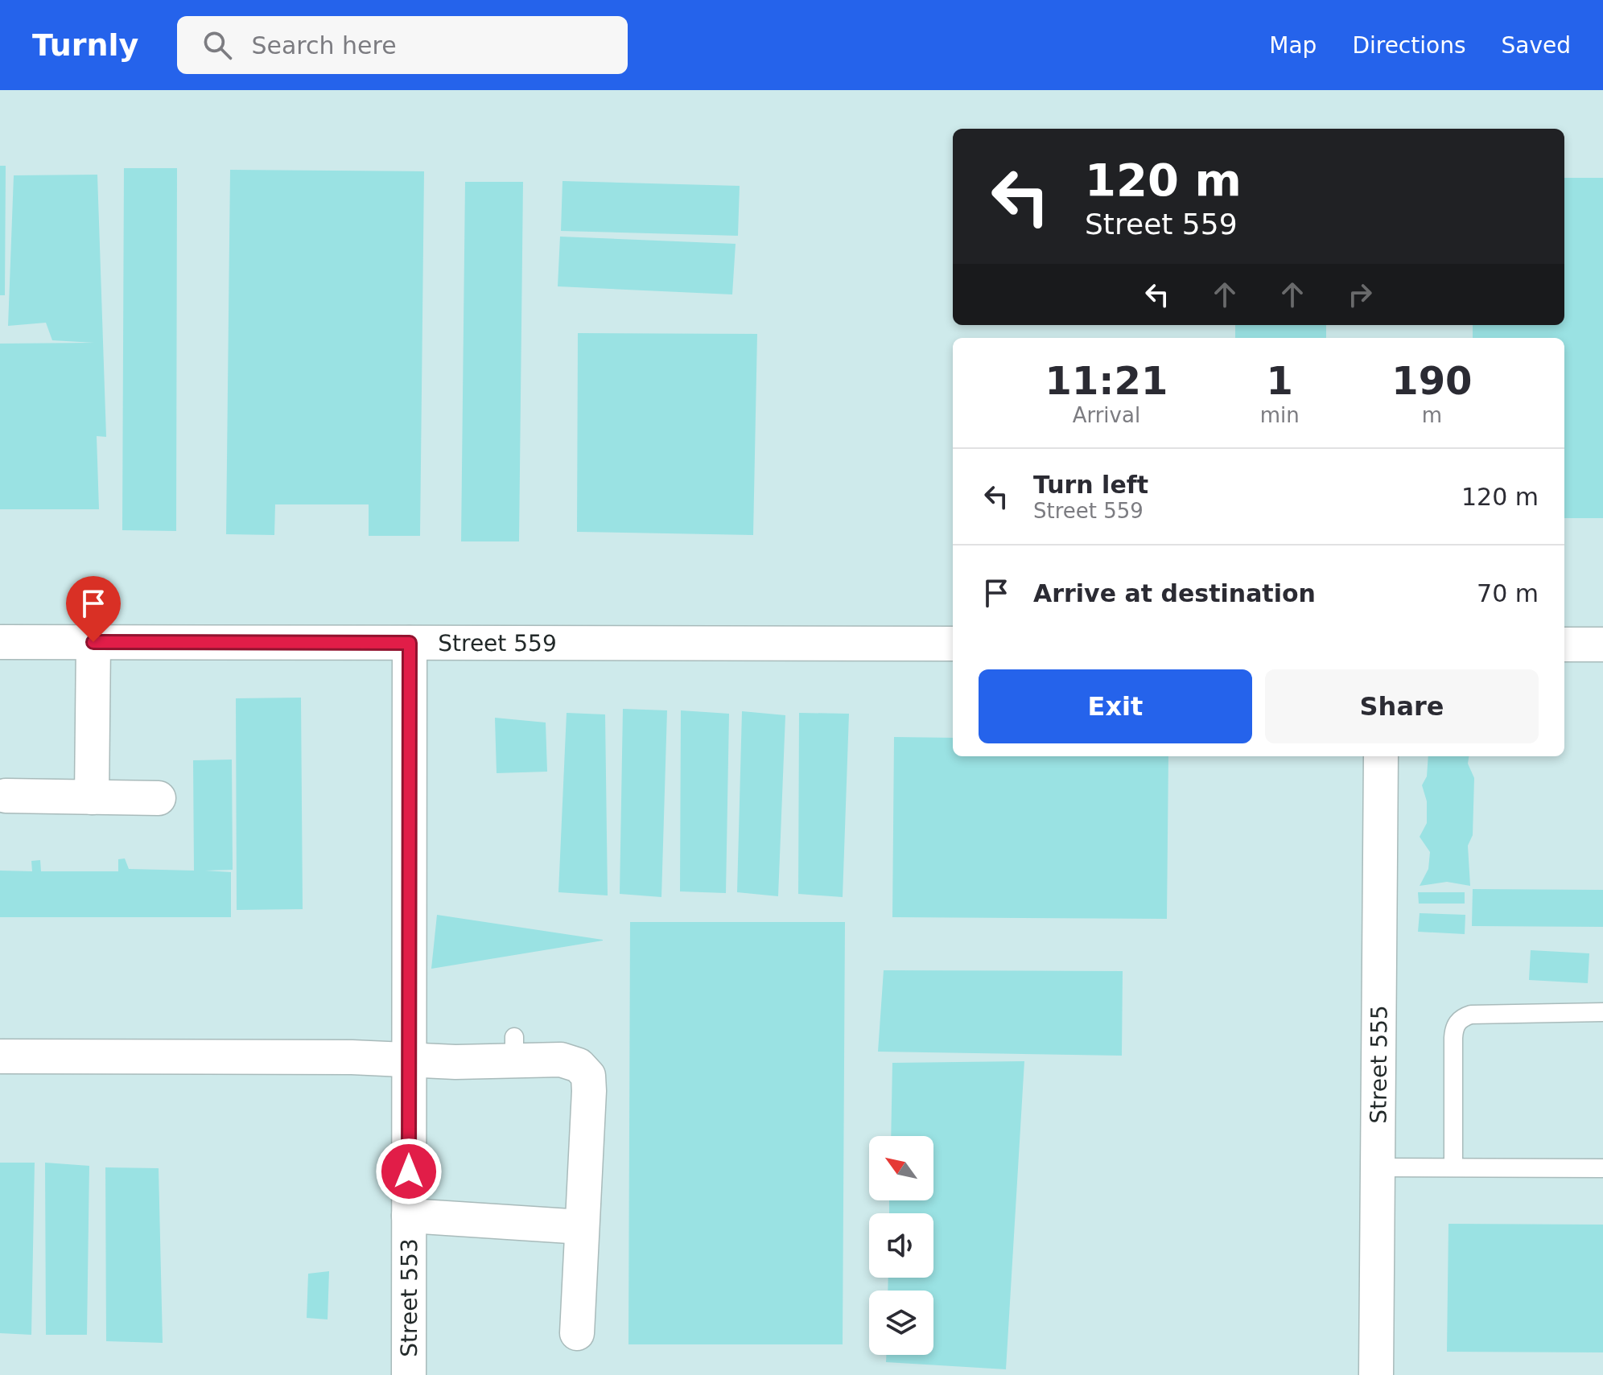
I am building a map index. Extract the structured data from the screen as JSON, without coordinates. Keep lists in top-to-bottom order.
{
  "streets": {
    "street": ["Street 559", "Street 555", "Street 553"]
  },
  "crossings": [
    ["Street 559", "Street 553"]
  ],
  "north": "top left",
  "page": {
    "header": "Turnly",
    "search": "Search here",
    "nav": ["Map", "Directions", "Saved"],
    "turn": ["120 m", "Street 559"],
    "eta": [
      "11:21",
      "Arrival",
      "1",
      "min",
      "190",
      "m"
    ],
    "list": [
      {
        "name": "Turn left",
        "note": "Street 559",
        "value": "120 m"
      },
      {
        "name": "Arrive at destination",
        "value": "70 m"
      }
    ],
    "buttons": ["Exit", "Share"]
  }
}
